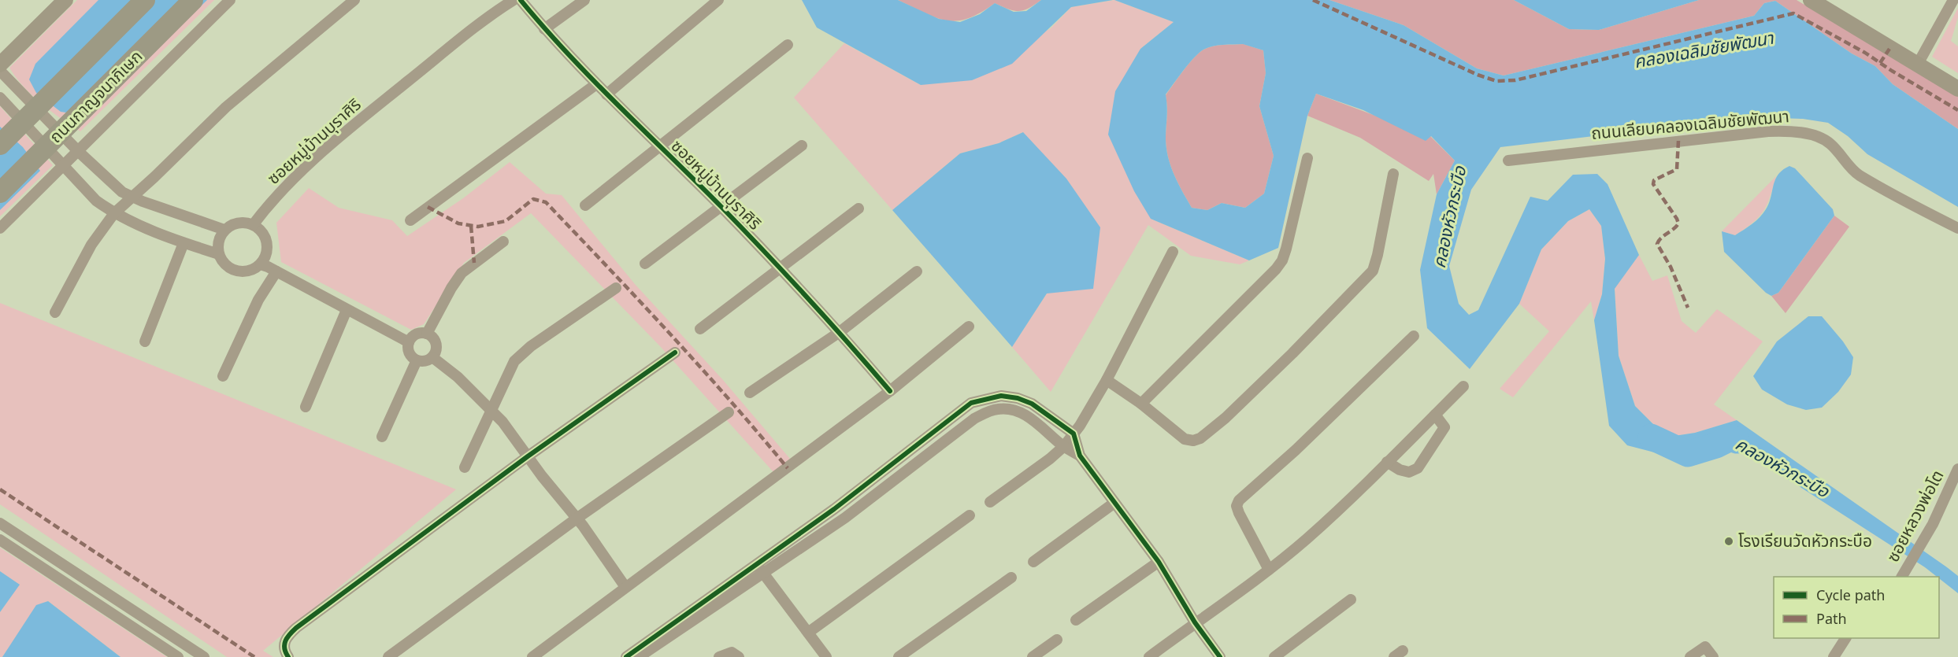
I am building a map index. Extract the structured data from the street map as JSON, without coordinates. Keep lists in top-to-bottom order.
{
  "streets": {
    "highway": ["ถนนกาญจนาภิเษก"],
    "street": ["ถนนเลียบคลองเฉลิมชัยพัฒนา", "ซอยหมู่บ้านบุราศิริ", "ซอยหลวงพ่อโต"]
  },
  "water": ["คลองเฉลิมชัยพัฒนา", "คลองหัวกระบือ"],
  "places": ["โรงเรียนวัดหัวกระบือ"],
  "legend": ["Cycle path", "Path"]
}
